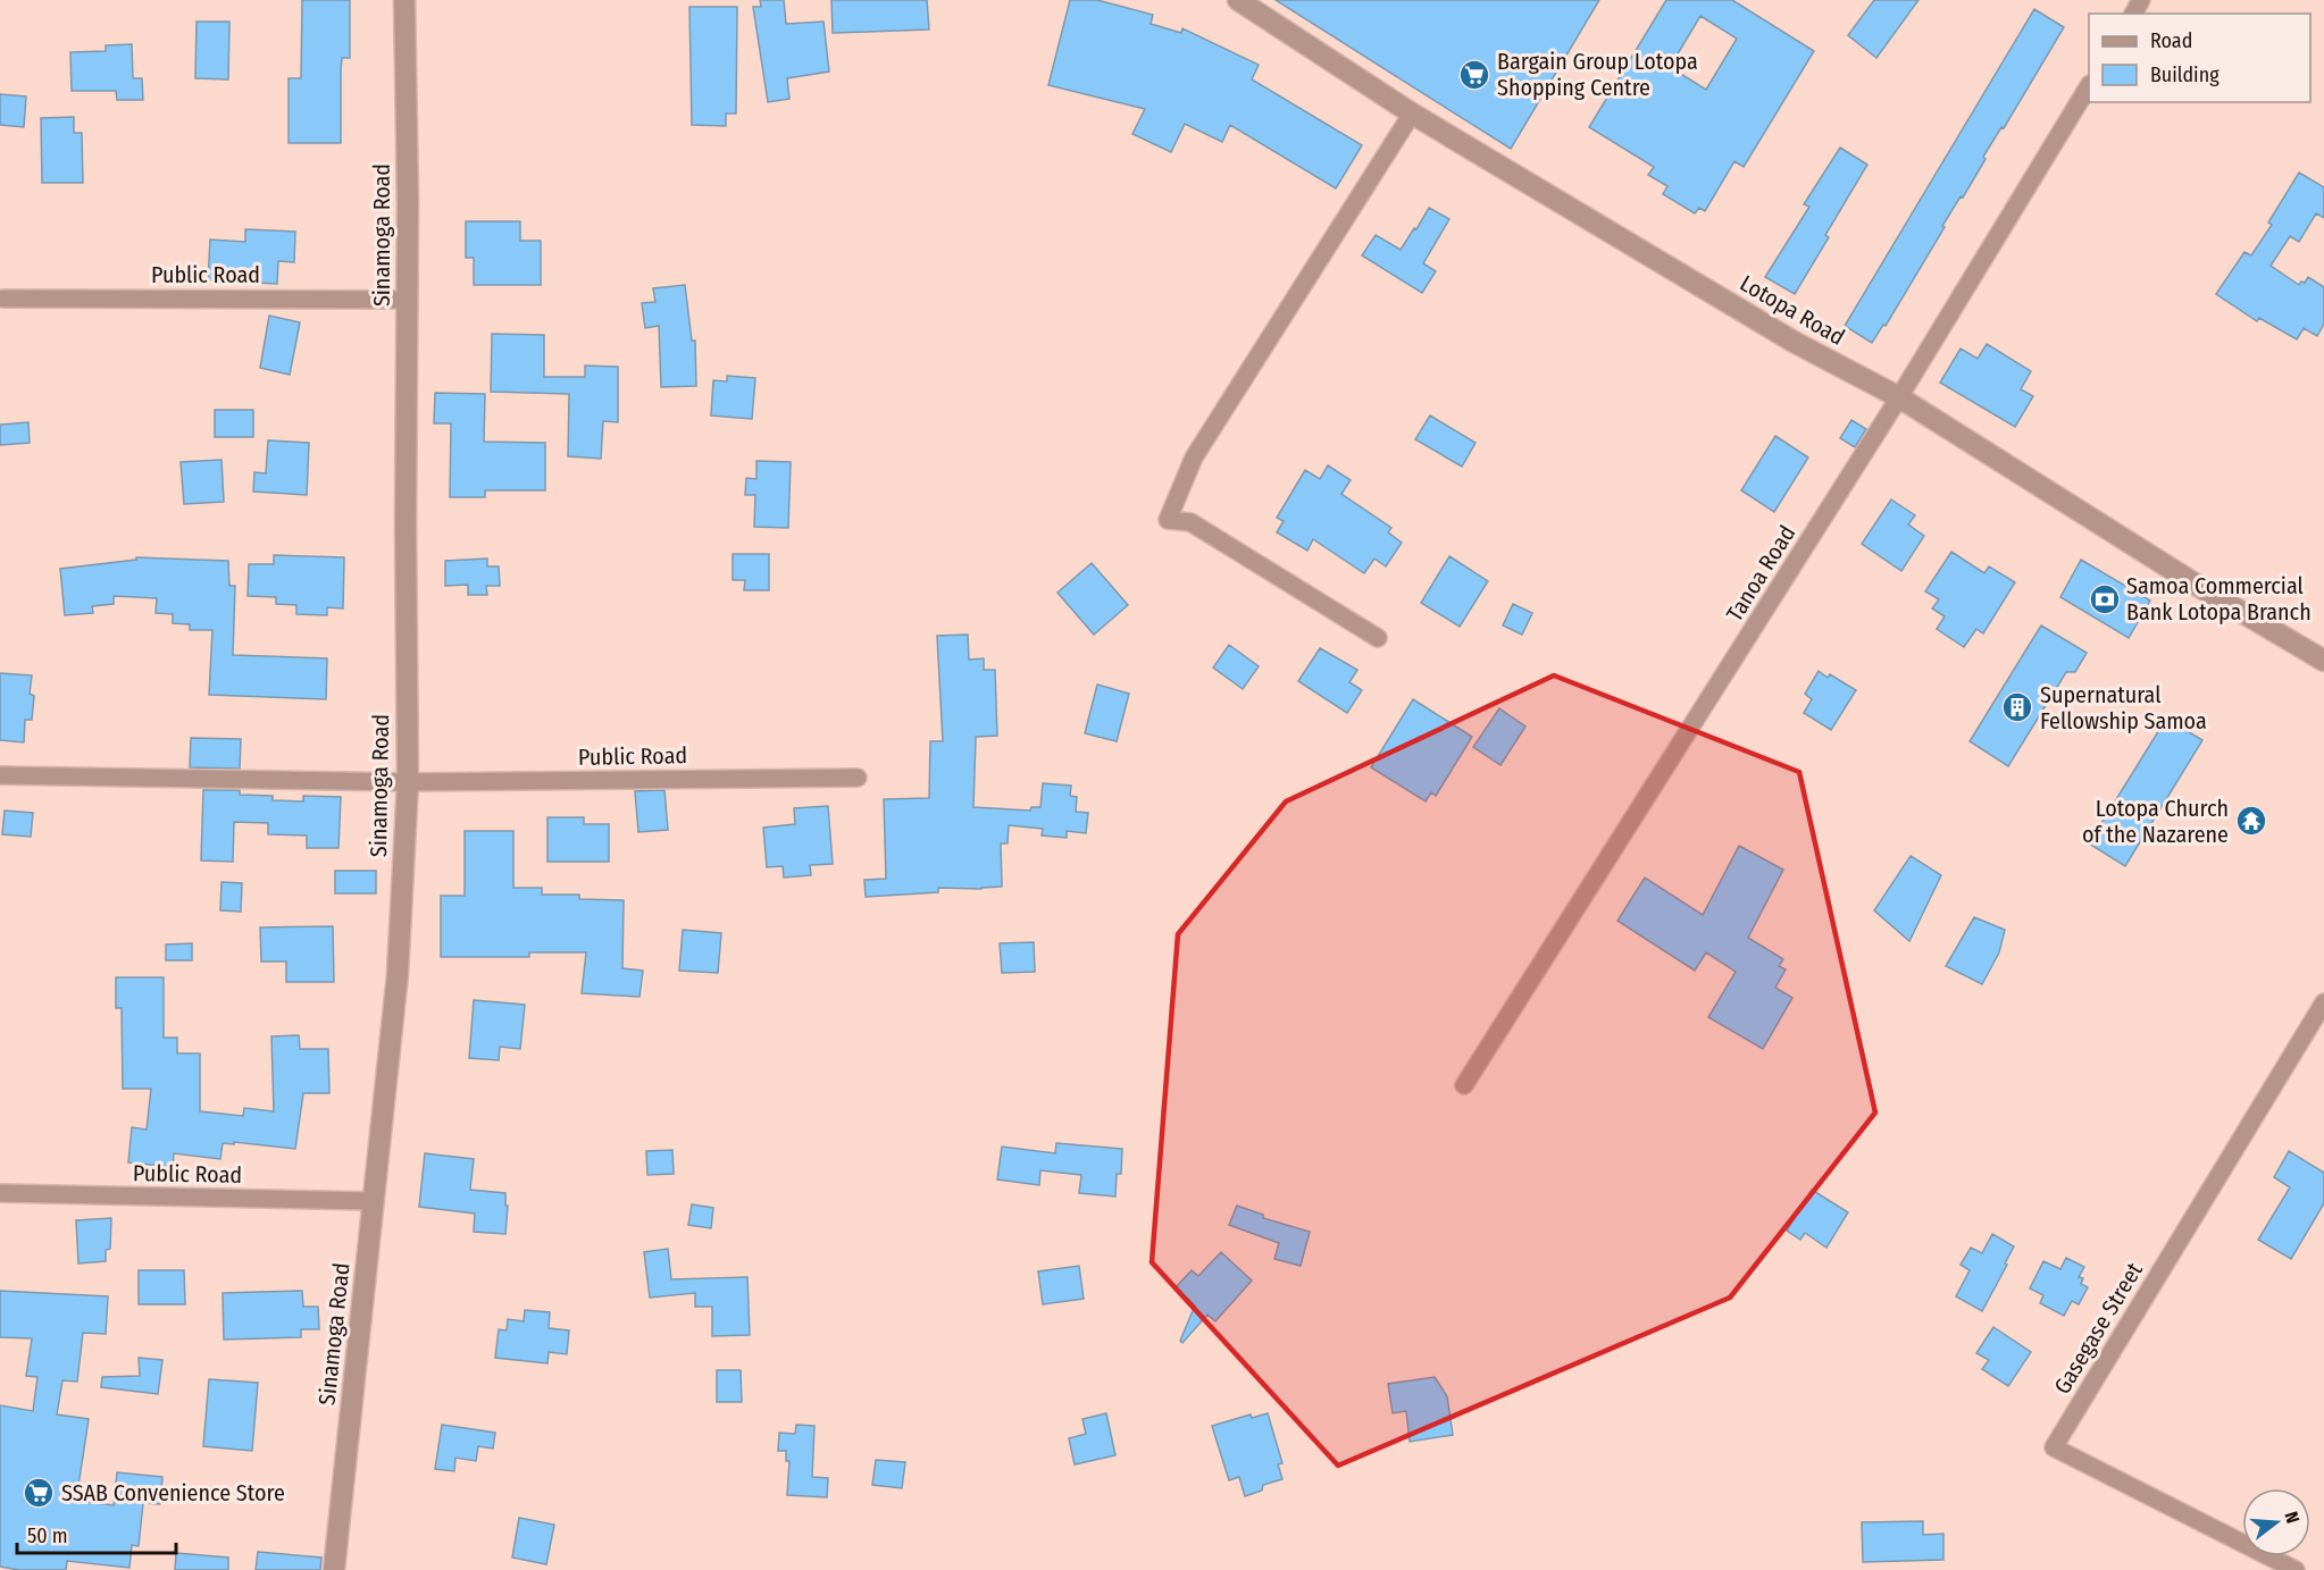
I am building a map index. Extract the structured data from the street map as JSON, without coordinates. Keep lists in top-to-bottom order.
{
  "streets": {
    "street": [
      "Sinamoga Road",
      "Public Road",
      "Lotopa Road",
      "Tanoa Road",
      "Gasegase Street"
    ]
  },
  "crossings": [
    ["Sinamoga Road", "Public Road"],
    ["Lotopa Road", "Tanoa Road"]
  ],
  "places": {
    "supermarket": ["Bargain Group Lotopa Shopping Centre", "SSAB Convenience Store"],
    "bank": ["Samoa Commercial Bank Lotopa Branch"],
    "building": ["Supernatural Fellowship Samoa"],
    "temple": ["Lotopa Church of the Nazarene"]
  },
  "legend": ["Road", "Building"],
  "scale_bar": "50 m",
  "north": "right"
}
